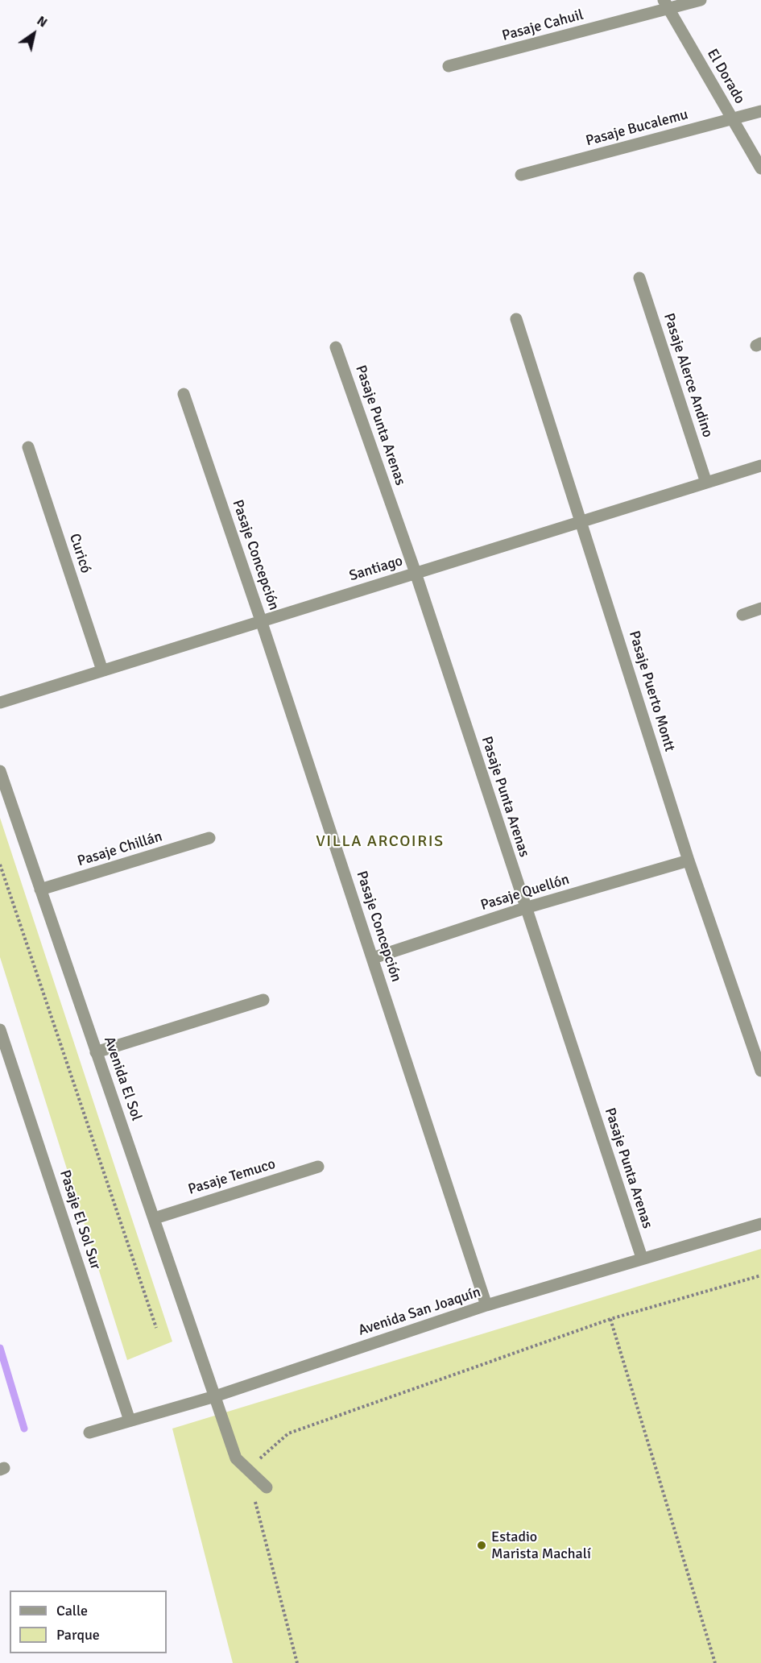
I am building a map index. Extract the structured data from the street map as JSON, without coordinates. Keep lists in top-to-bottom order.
{
  "streets": {
    "street": [
      "Pasaje Cahuil",
      "El Dorado",
      "Pasaje Bucalemu",
      "Pasaje Alerce Andino",
      "Pasaje Punta Arenas",
      "Curicó",
      "Pasaje Concepción",
      "Santiago",
      "Pasaje Puerto Montt",
      "Pasaje Chillán",
      "Pasaje Quellón",
      "Avenida El Sol",
      "Pasaje Temuco",
      "Pasaje El Sol Sur",
      "Avenida San Joaquín"
    ]
  },
  "crossings": [
    ["Pasaje Cahuil", "El Dorado"],
    ["El Dorado", "Pasaje Bucalemu"],
    ["Pasaje Alerce Andino", "Santiago"],
    ["Pasaje Punta Arenas", "Santiago"],
    ["Pasaje Punta Arenas", "Pasaje Quellón"],
    ["Pasaje Punta Arenas", "Avenida San Joaquín"],
    ["Curicó", "Santiago"],
    ["Pasaje Concepción", "Santiago"],
    ["Pasaje Concepción", "Pasaje Quellón"],
    ["Pasaje Concepción", "Avenida San Joaquín"],
    ["Santiago", "Pasaje Puerto Montt"],
    ["Pasaje Puerto Montt", "Pasaje Quellón"],
    ["Pasaje Chillán", "Avenida El Sol"],
    ["Avenida El Sol", "Pasaje Temuco"],
    ["Avenida El Sol", "Avenida San Joaquín"],
    ["Pasaje El Sol Sur", "Avenida San Joaquín"]
  ],
  "districts": ["VILLA ARCOIRIS"],
  "places": ["Estadio Marista Machalí"],
  "legend": ["Calle", "Parque"],
  "north": "top right"
}
